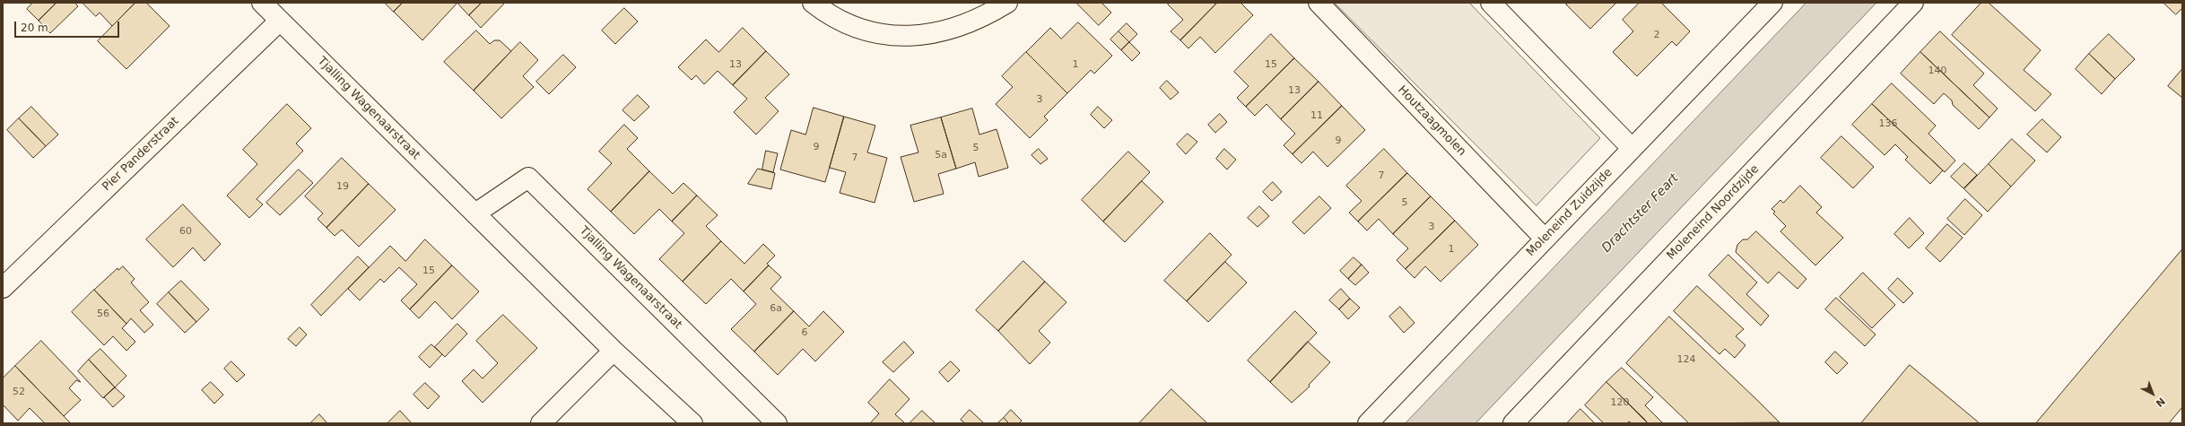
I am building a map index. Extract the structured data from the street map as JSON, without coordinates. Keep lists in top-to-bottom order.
{
  "streets": {
    "street": [
      "Tjalling Wagenaarstraat",
      "Houtzaagmolen",
      "Pier Panderstraat",
      "Moleneind Zuidzijde",
      "Moleneind Noordzijde"
    ]
  },
  "crossings": [
    ["Tjalling Wagenaarstraat", "Pier Panderstraat"],
    ["Houtzaagmolen", "Moleneind Zuidzijde"]
  ],
  "water": ["Drachtster Feart"],
  "house_numbers": [
    "2",
    "13",
    "1",
    "15",
    "140",
    "13",
    "3",
    "11",
    "136",
    "9",
    "9",
    "5",
    "5a",
    "7",
    "7",
    "19",
    "5",
    "3",
    "60",
    "1",
    "15",
    "6a",
    "56",
    "6",
    "124",
    "52",
    "120"
  ],
  "scale_bar": "20 m",
  "north": "bottom right"
}
